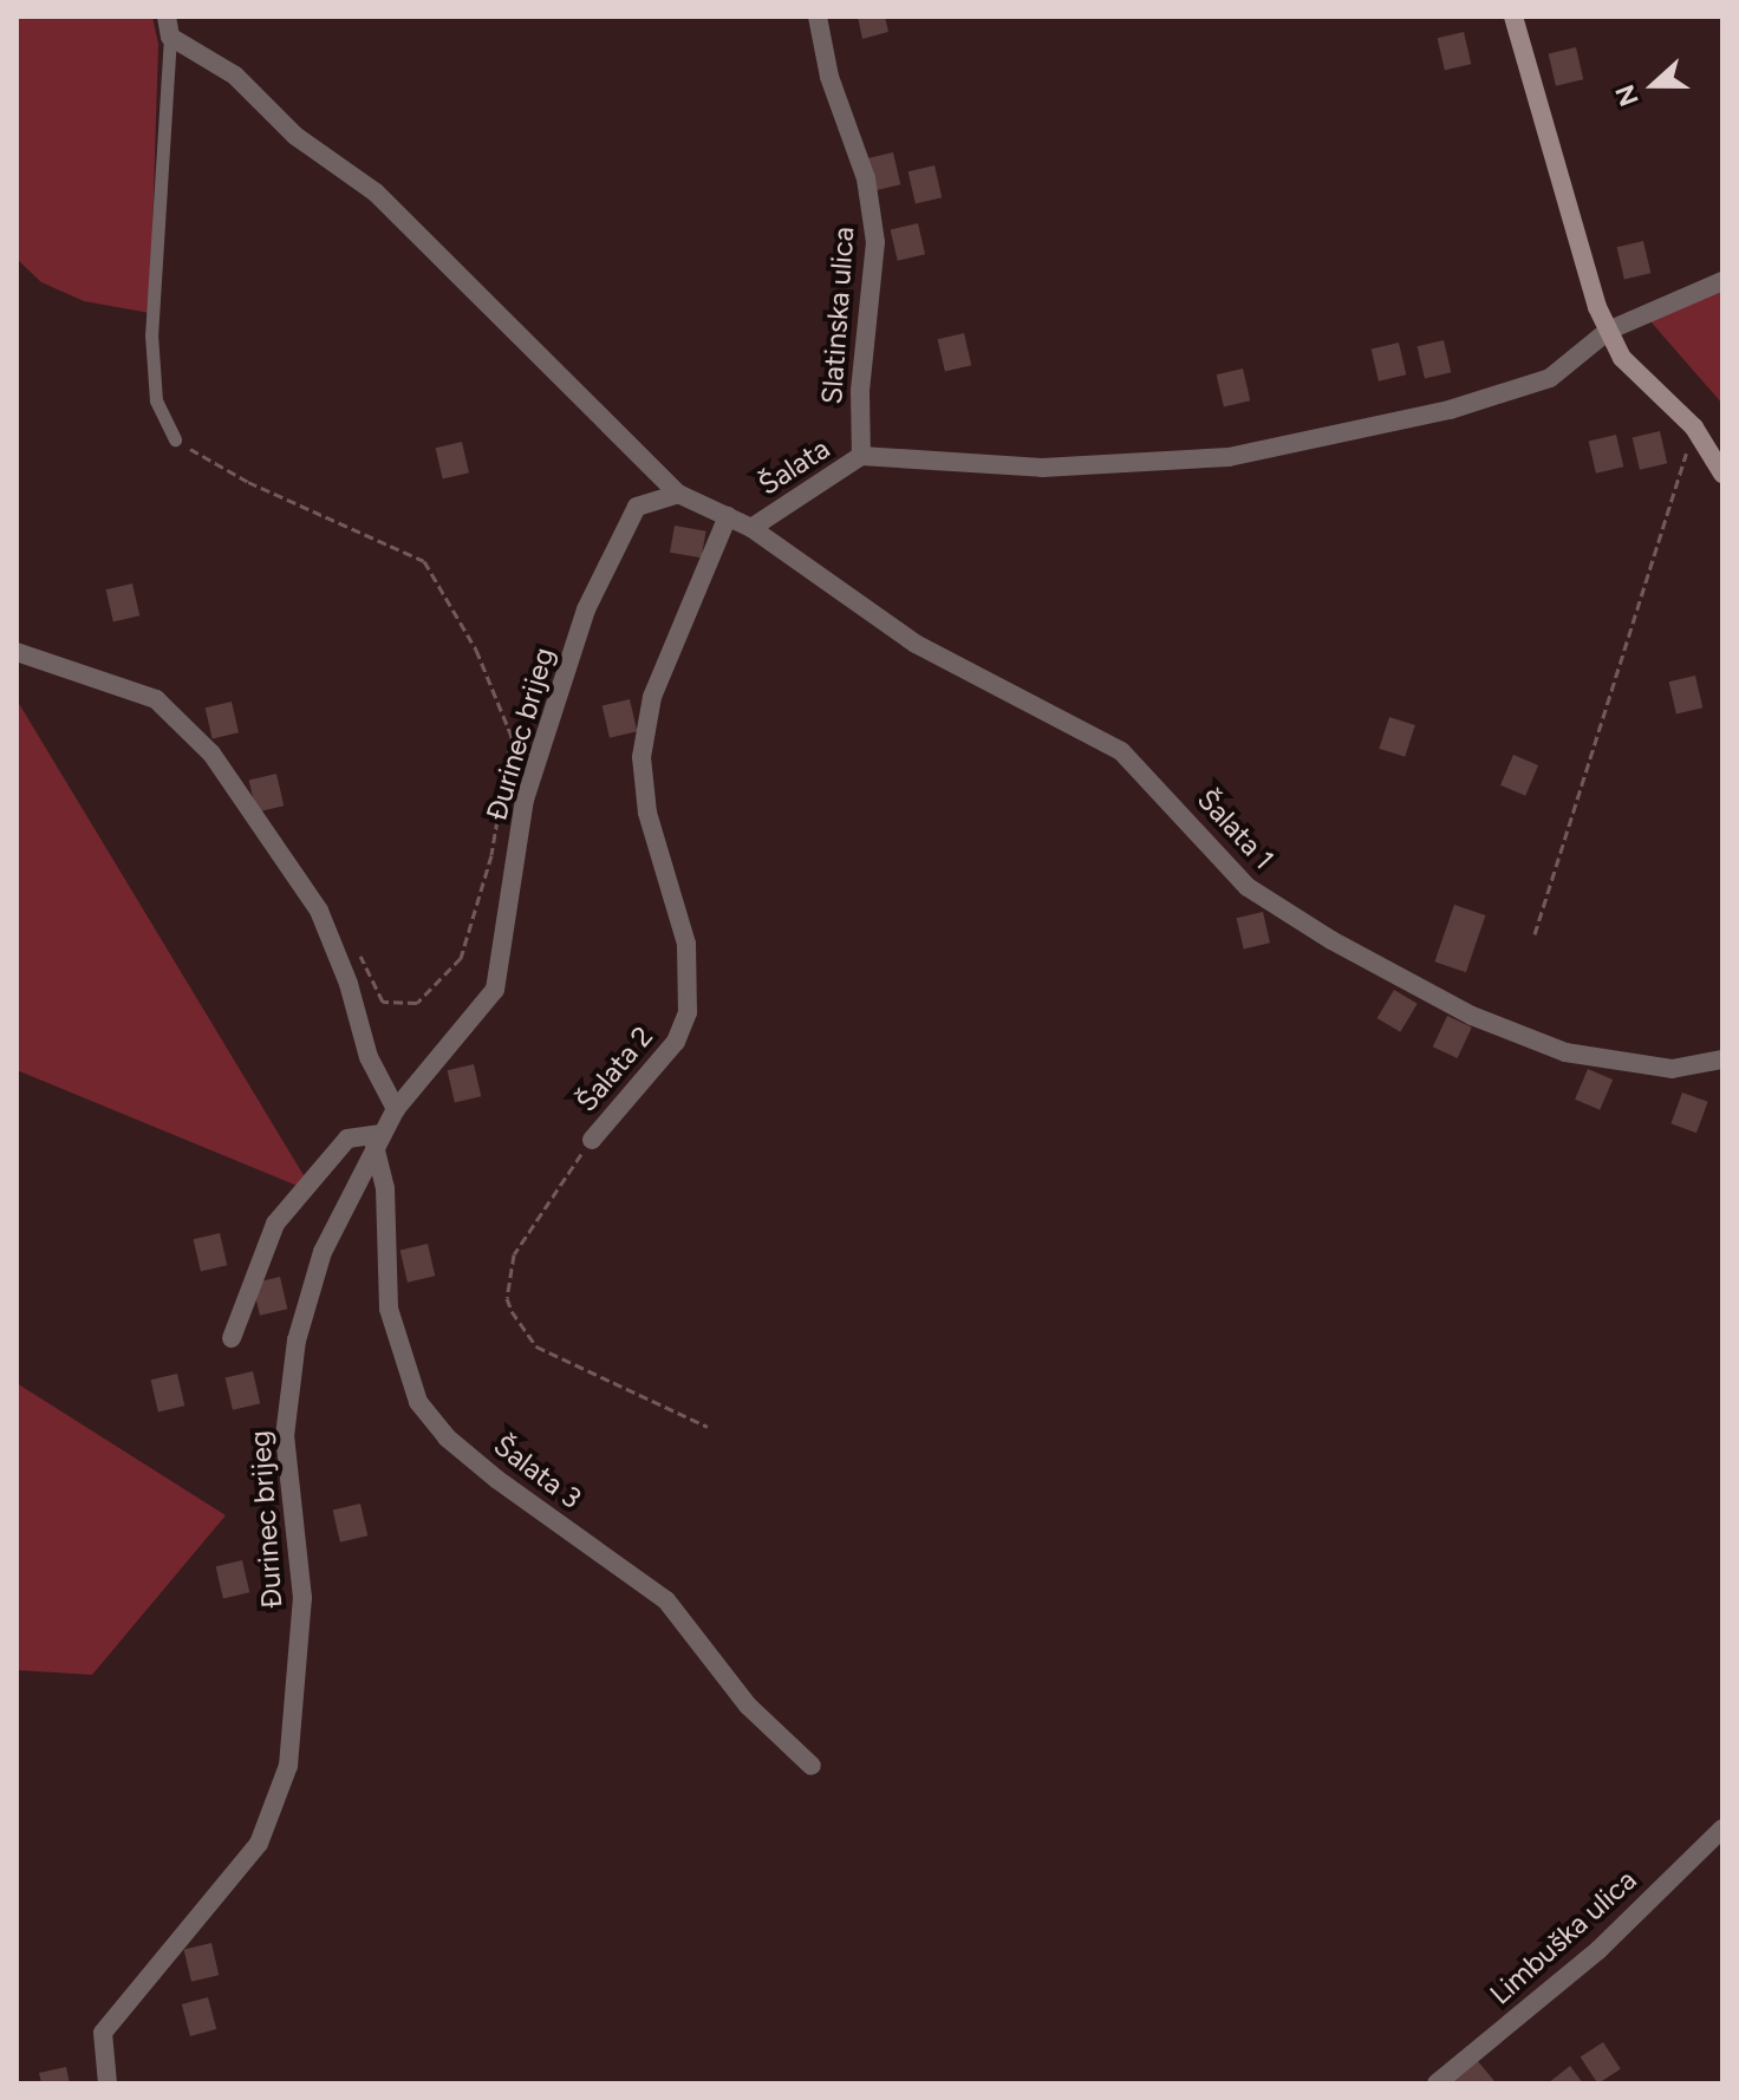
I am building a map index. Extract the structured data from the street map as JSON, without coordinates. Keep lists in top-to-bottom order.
{
  "streets": {
    "street": [
      "Slatinska ulica",
      "Šalata",
      "Đurinec brijeg",
      "Šalata 1",
      "Šalata 2",
      "Šalata 3",
      "Limbuška ulica"
    ]
  },
  "crossings": [
    ["Slatinska ulica", "Šalata"],
    ["Šalata", "Đurinec brijeg"],
    ["Šalata", "Šalata 1"],
    ["Šalata", "Šalata 2"],
    ["Đurinec brijeg", "Šalata 3"]
  ],
  "north": "left"
}
